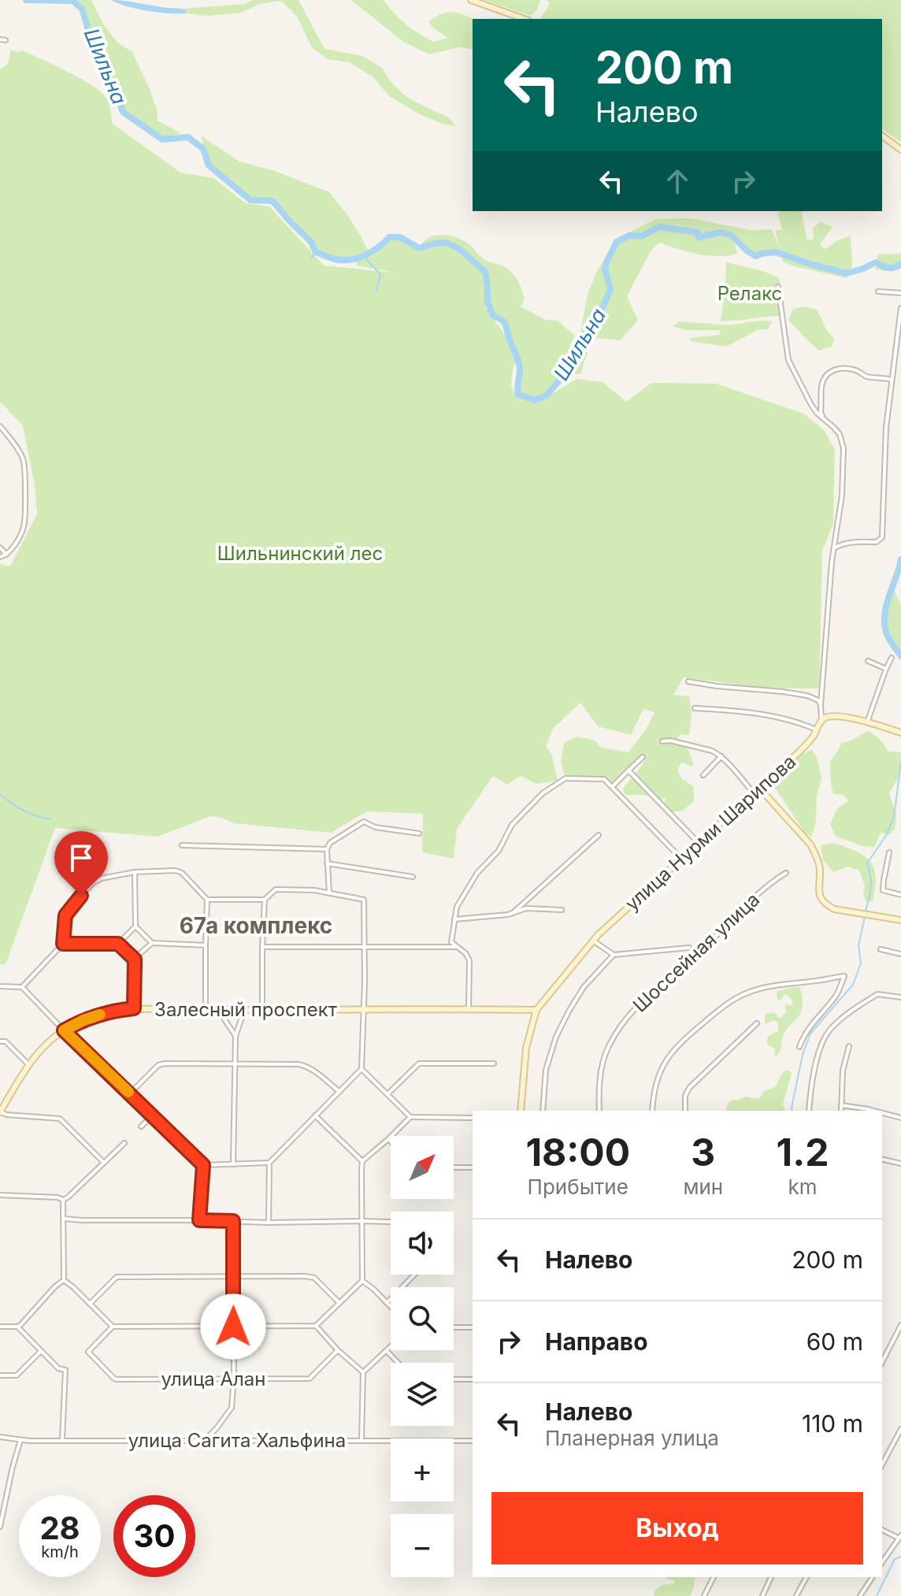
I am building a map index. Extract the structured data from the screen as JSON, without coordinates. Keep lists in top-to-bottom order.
{
  "streets": {
    "main road": ["улица Нурми Шарипова", "Залесный проспект"],
    "street": ["Шоссейная улица", "улица Алан", "улица Сагита Хальфина"]
  },
  "crossings": [
    ["улица Нурми Шарипова", "Залесный проспект"]
  ],
  "districts": ["67а комплекс"],
  "water": ["Шильна"],
  "parks": ["Релакс", "Шильнинский лес"],
  "north": "top right",
  "page": {
    "turn": ["200 m", "Налево"],
    "eta": [
      "18:00",
      "Прибытие",
      "3",
      "мин",
      "1.2",
      "km"
    ],
    "map_buttons": ["+", "−"],
    "list": [
      {
        "name": "Налево",
        "value": "200 m"
      },
      {
        "name": "Направо",
        "value": "60 m"
      },
      {
        "name": "Налево",
        "note": "Планерная улица",
        "value": "110 m"
      }
    ],
    "buttons": "Выход",
    "speed": "28 km/h",
    "limit": "30"
  }
}
